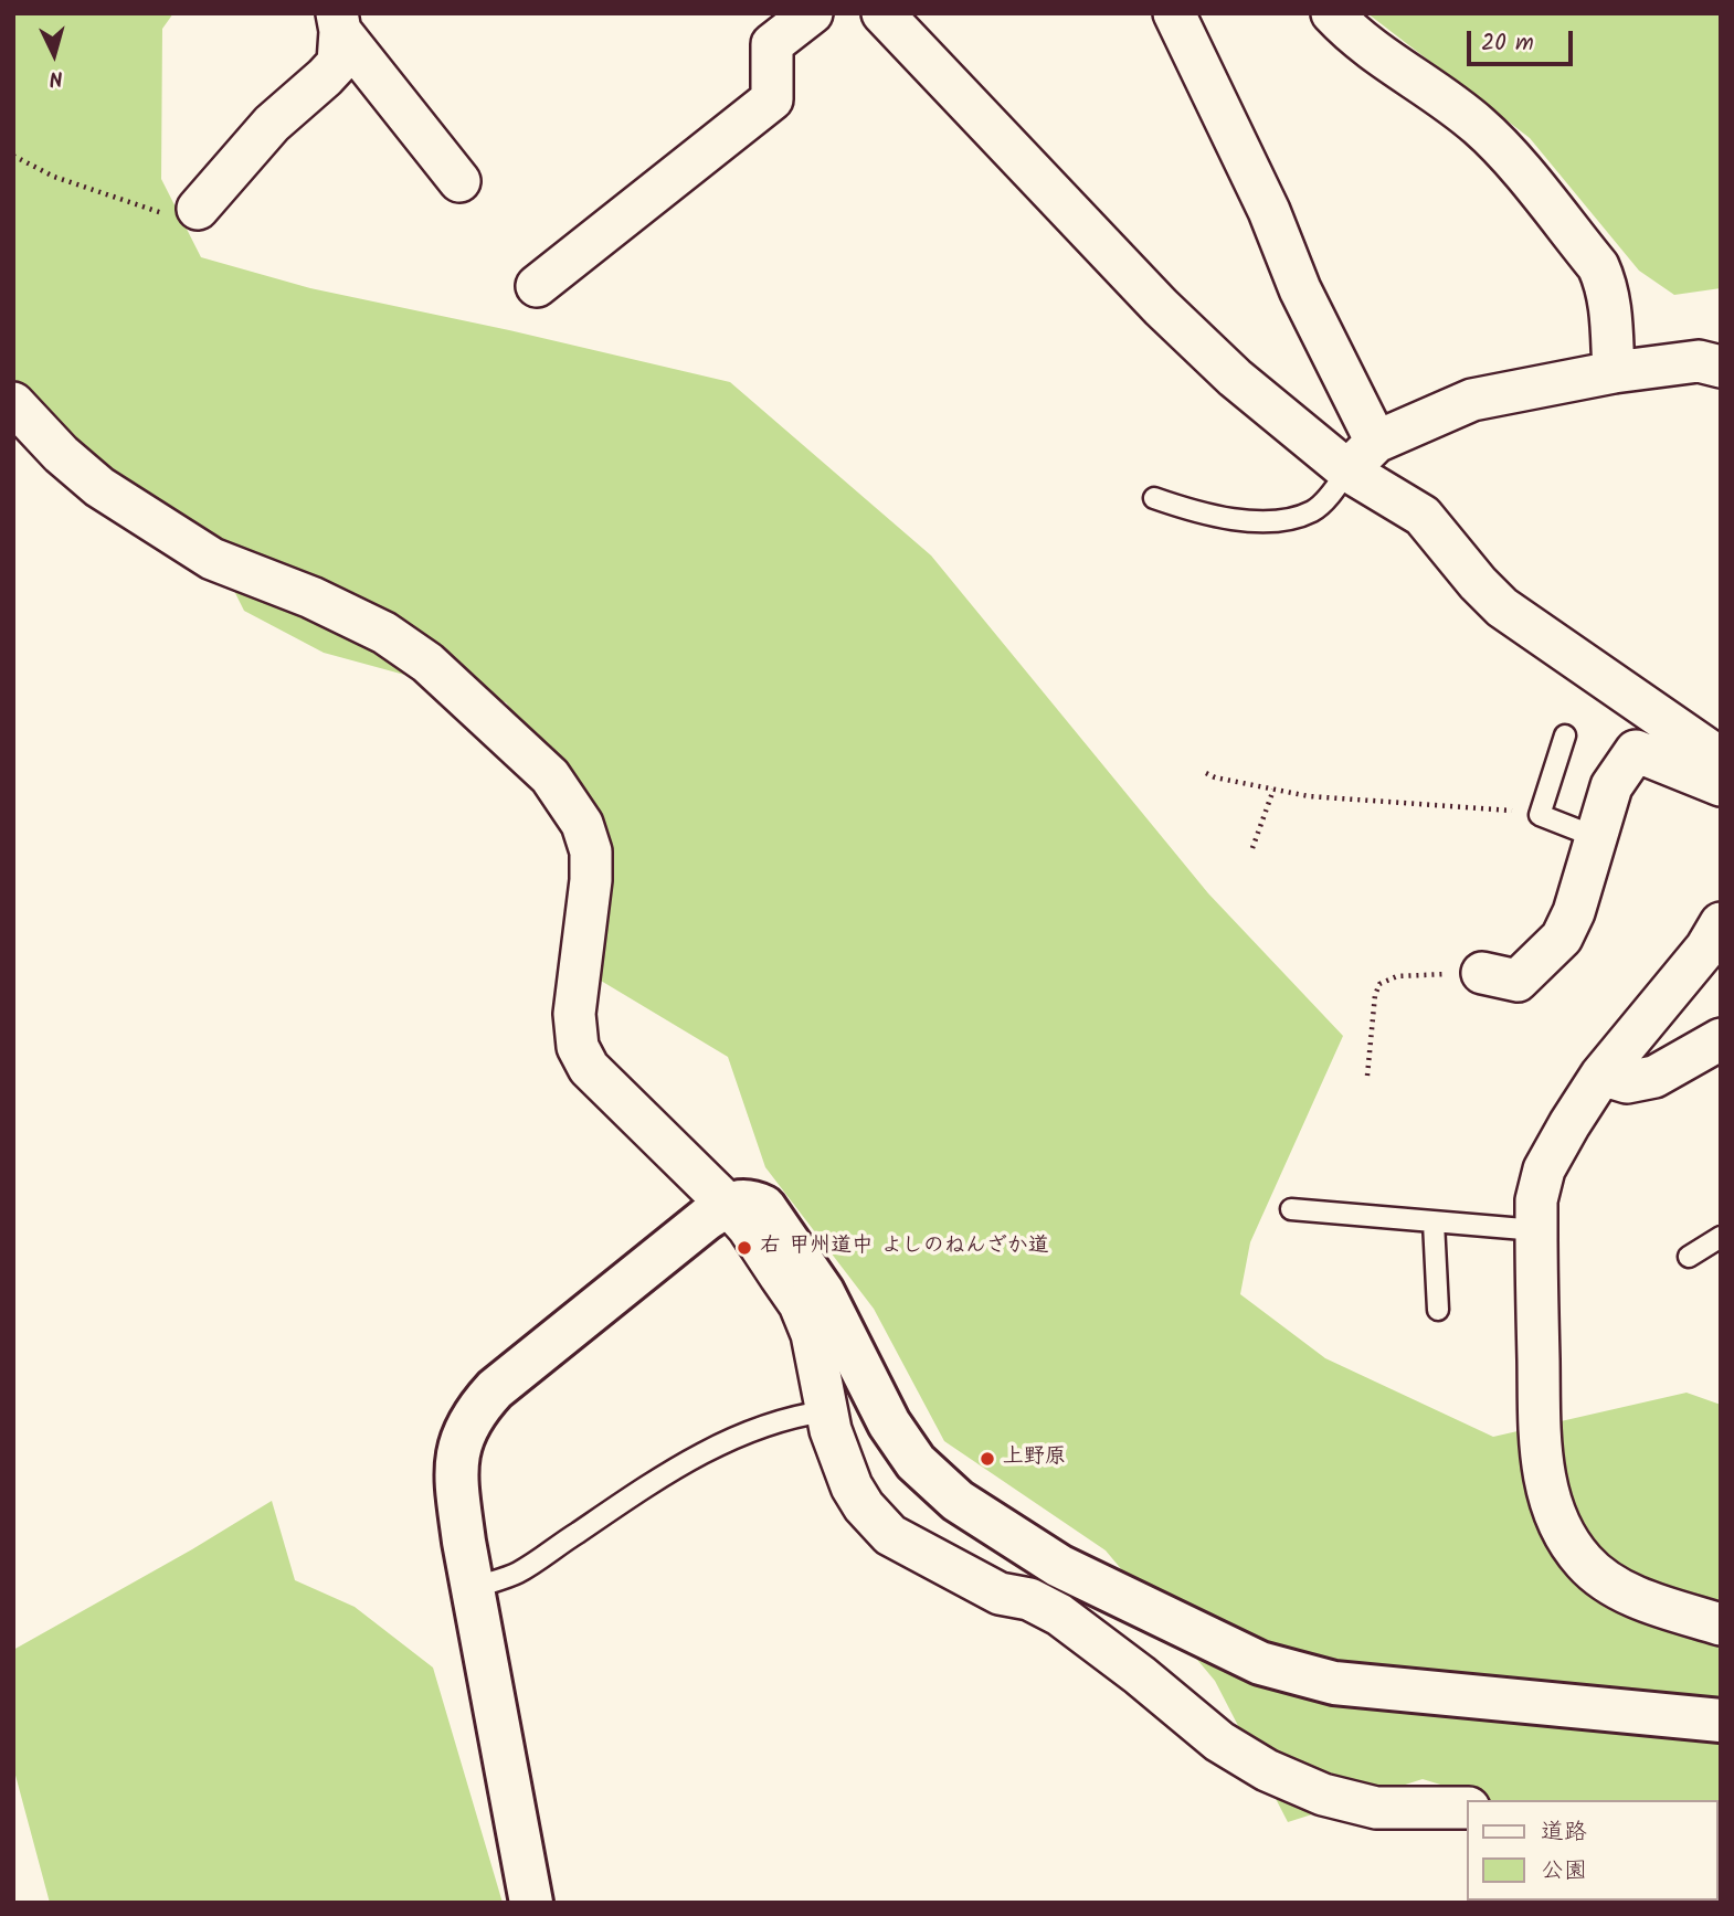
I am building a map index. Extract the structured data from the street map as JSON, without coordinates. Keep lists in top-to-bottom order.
{
  "places": ["右 甲州道中 よしのねんざか道", "上野原"],
  "legend": ["道路", "公園"],
  "scale_bar": "20 m",
  "north": "bottom"
}
